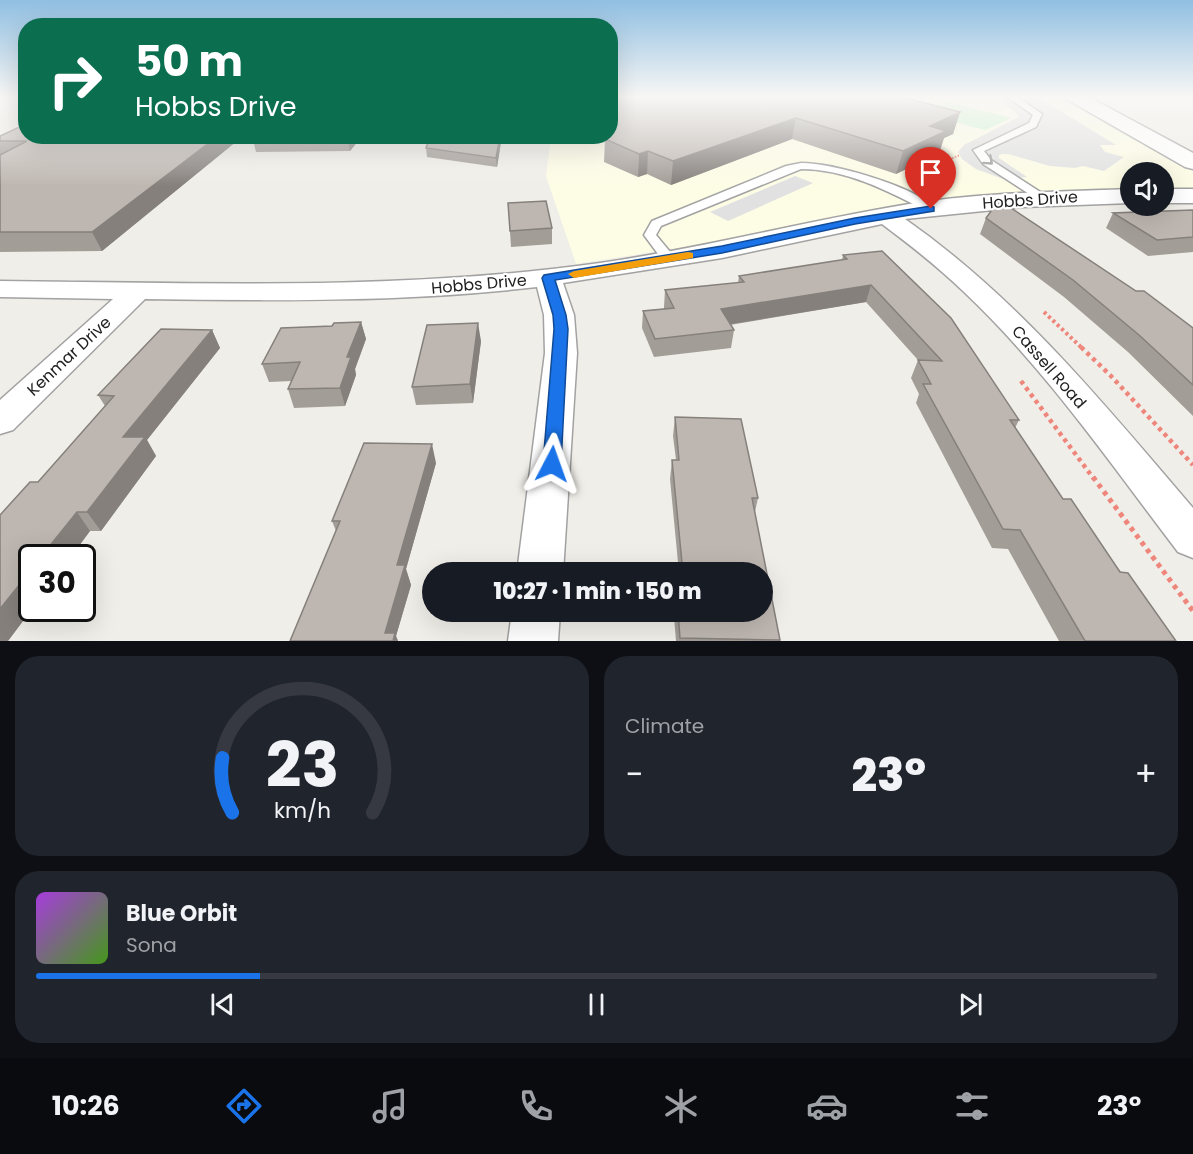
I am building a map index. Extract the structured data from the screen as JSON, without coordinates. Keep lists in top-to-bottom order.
{
  "streets": {
    "street": ["Hobbs Drive", "Kenmar Drive", "Cassell Road"]
  },
  "crossings": [
    ["Hobbs Drive", "Kenmar Drive"],
    ["Hobbs Drive", "Cassell Road"]
  ],
  "page": {
    "turn": ["50 m", "Hobbs Drive"],
    "limit": "30",
    "trip": "10:27 · 1 min · 150 m",
    "tile": "Climate",
    "heat": ["−", "23°", "+"],
    "song": ["Blue Orbit", "Sona"],
    "tabs": ["10:26", "23°"],
    "gauge": ["23", "km/h"]
  }
}
